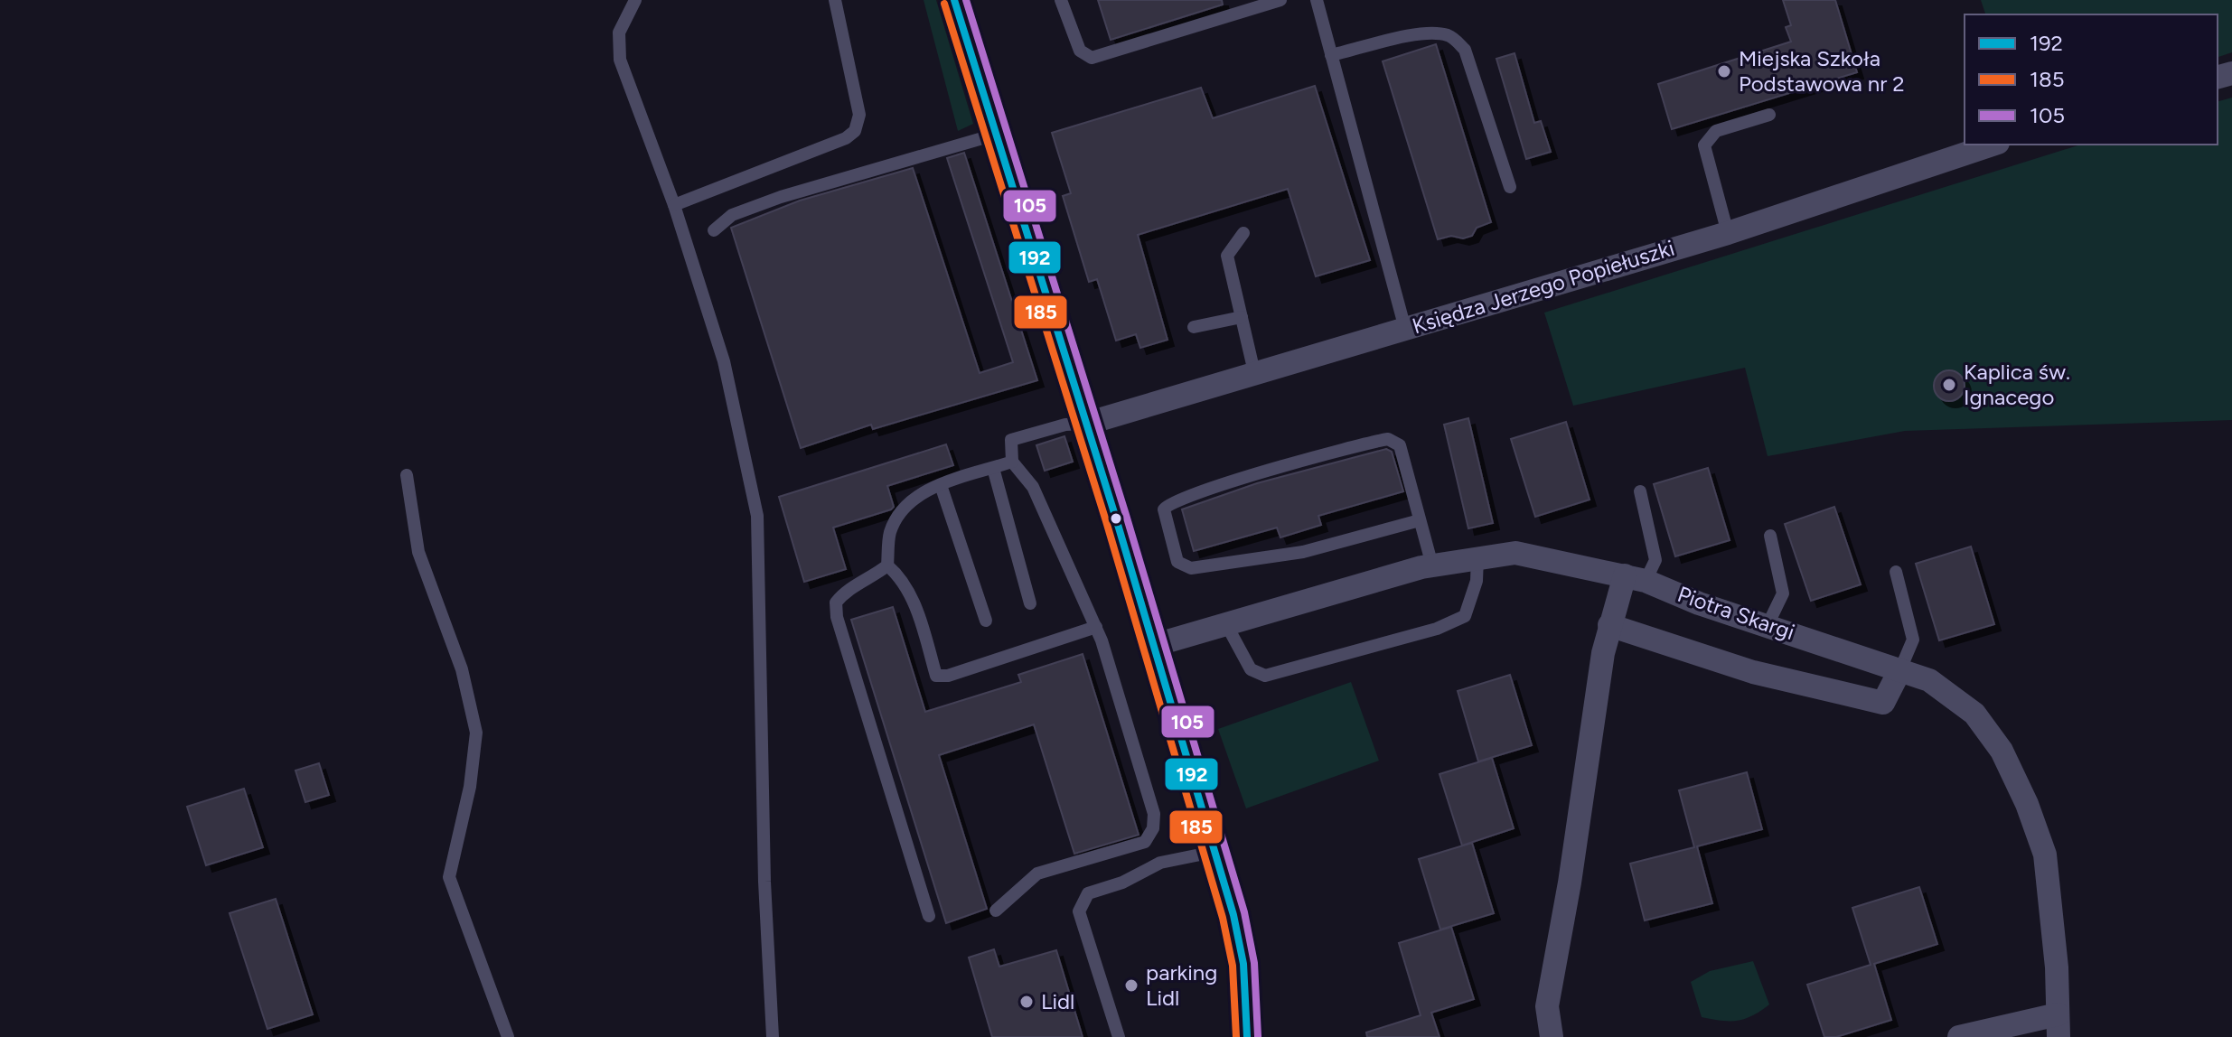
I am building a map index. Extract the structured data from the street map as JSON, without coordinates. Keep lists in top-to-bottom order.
{
  "streets": {
    "street": ["Księdza Jerzego Popiełuszki", "Piotra Skargi"]
  },
  "places": [
    "Miejska Szkoła Podstawowa nr 2",
    "Kaplica św. Ignacego",
    "parking Lidl",
    "Lidl"
  ],
  "lines": ["transit line 192", "transit line 105", "transit line 185"],
  "legend": ["192", "185", "105"]
}
